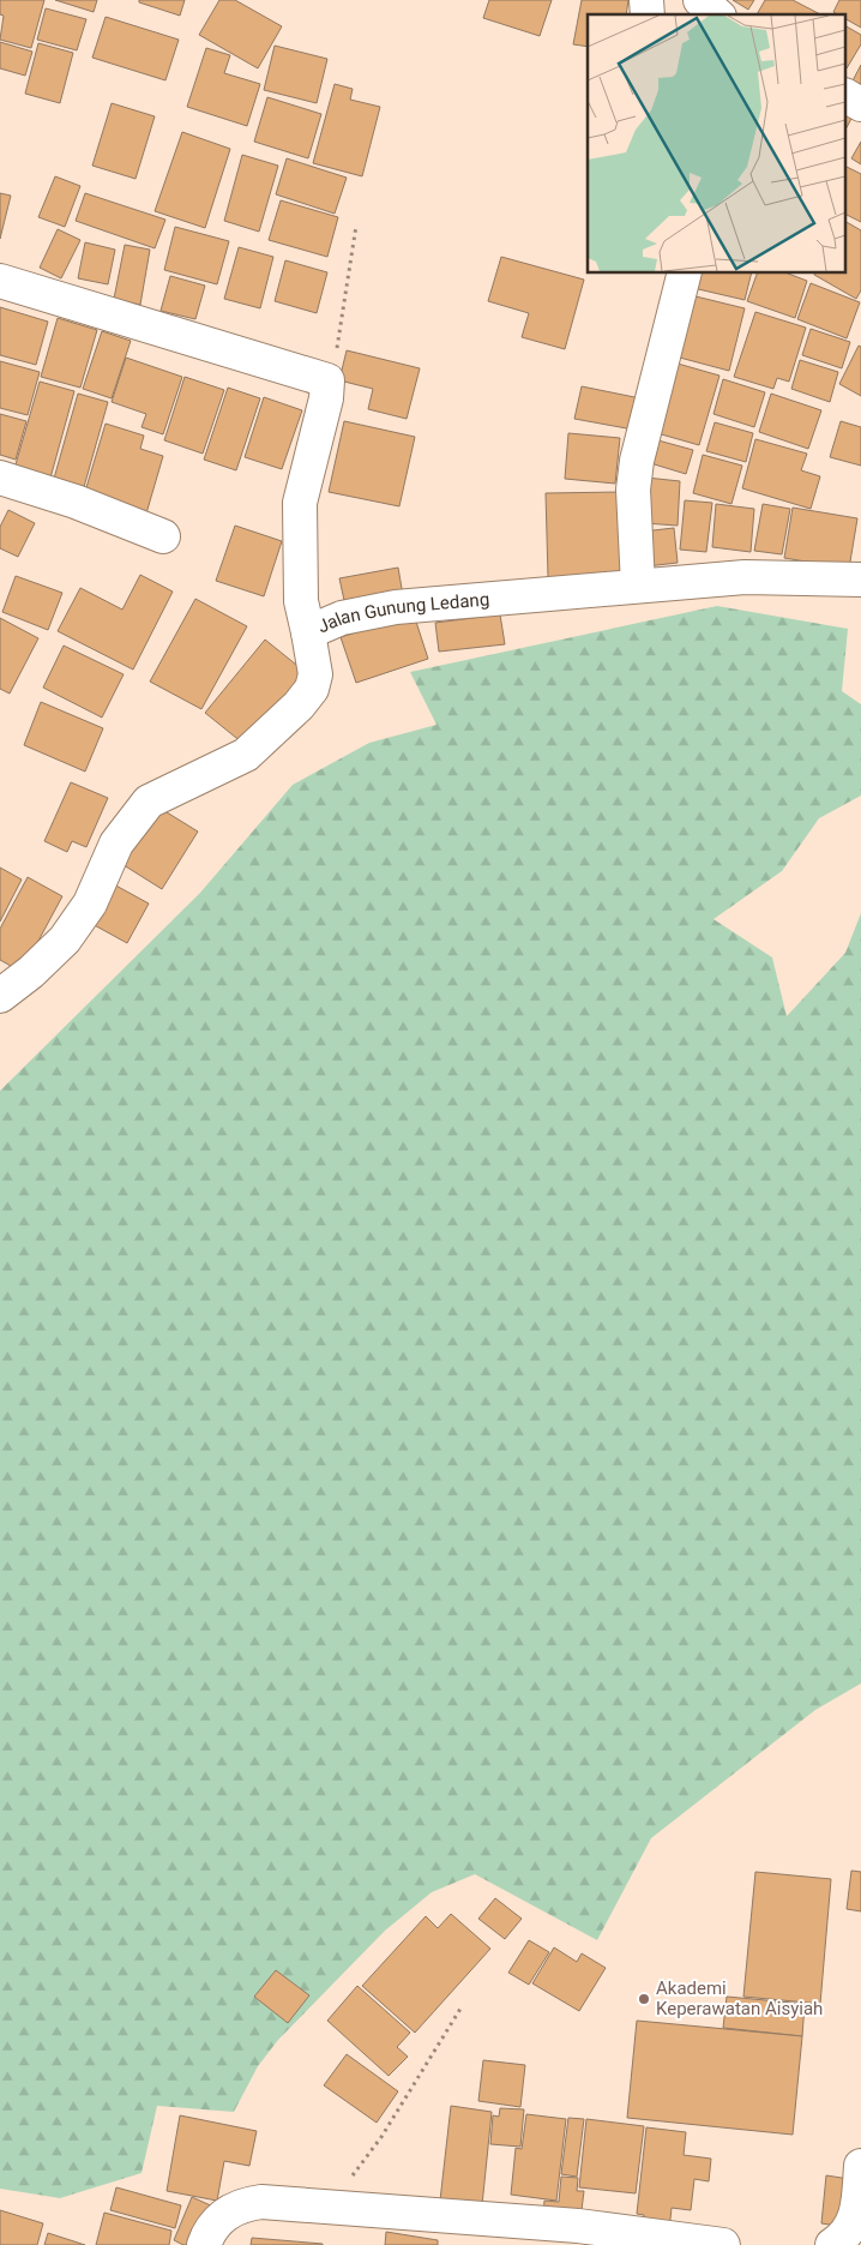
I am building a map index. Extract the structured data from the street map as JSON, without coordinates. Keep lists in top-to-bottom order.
{
  "streets": {
    "street": ["Jalan Gunung Ledang"]
  },
  "places": ["Akademi Keperawatan Aisyiah"]
}
